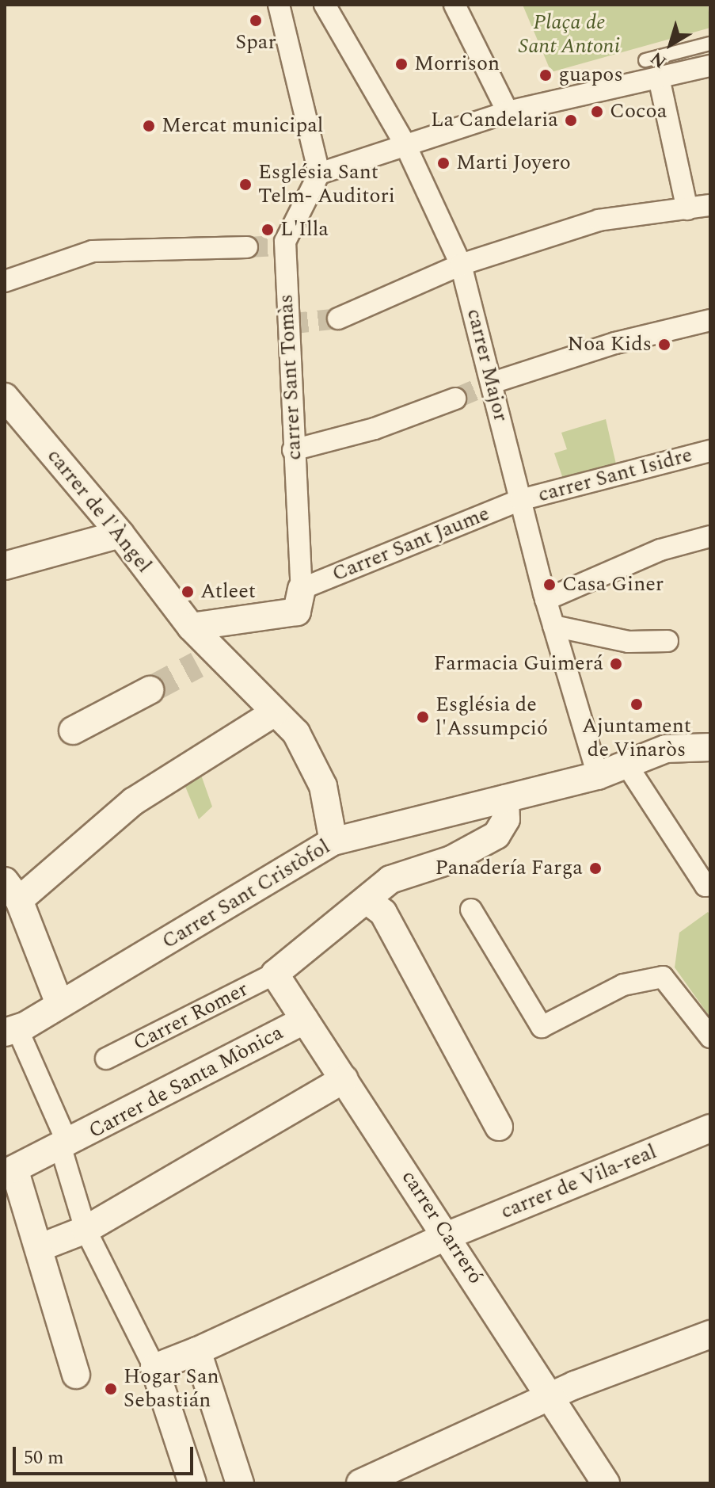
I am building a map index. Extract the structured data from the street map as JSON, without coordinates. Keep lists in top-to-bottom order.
{
  "streets": {
    "street": [
      "carrer Major",
      "carrer Sant Tomàs",
      "carrer Sant Isidre",
      "carrer de l'Àngel",
      "Carrer Sant Jaume",
      "Carrer Sant Cristòfol",
      "Carrer Romer",
      "Carrer de Santa Mònica",
      "carrer de Vila-real",
      "carrer Carreró"
    ]
  },
  "crossings": [
    ["carrer Major", "carrer Sant Isidre"],
    ["carrer Major", "Carrer Sant Jaume"],
    ["carrer Major", "Carrer Sant Cristòfol"],
    ["carrer Sant Tomàs", "Carrer Sant Jaume"],
    ["carrer Sant Isidre", "Carrer Sant Jaume"],
    ["carrer de l'Àngel", "Carrer Sant Cristòfol"],
    ["Carrer Sant Cristòfol", "Carrer de Santa Mònica"],
    ["Carrer Romer", "carrer Carreró"],
    ["Carrer de Santa Mònica", "carrer Carreró"],
    ["carrer de Vila-real", "carrer Carreró"]
  ],
  "parks": ["Plaça de Sant Antoni"],
  "places": [
    "Spar",
    "Morrison",
    "guapos",
    "Cocoa",
    "La Candelaria",
    "Mercat municipal",
    "Marti Joyero",
    "Església Sant Telm- Auditori",
    "L'Illa",
    "Noa Kids",
    "Casa Giner",
    "Atleet",
    "Farmacia Guimerá",
    "Ajuntament de Vinaròs",
    "Església de l'Assumpció",
    "Panadería Farga",
    "Hogar San Sebastián"
  ],
  "scale_bar": "50 m",
  "north": "bottom left"
}
